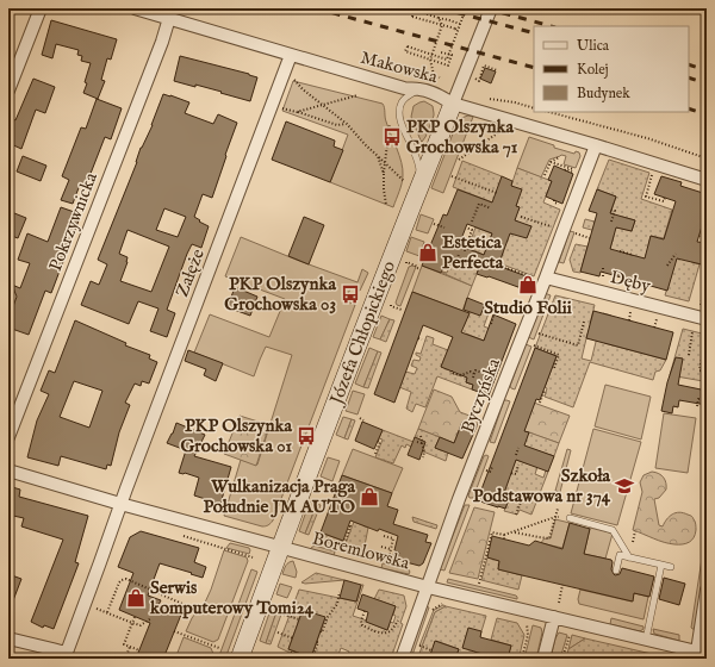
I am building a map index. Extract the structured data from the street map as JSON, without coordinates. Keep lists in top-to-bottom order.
{
  "streets": {
    "street": [
      "Makowska",
      "Pokrzywnicka",
      "Załęże",
      "Dęby",
      "Józefa Chłopickiego",
      "Byczyńska",
      "Boremlowska"
    ]
  },
  "crossings": [
    ["Makowska", "Pokrzywnicka"],
    ["Makowska", "Załęże"],
    ["Makowska", "Józefa Chłopickiego"],
    ["Makowska", "Byczyńska"],
    ["Załęże", "Boremlowska"],
    ["Dęby", "Byczyńska"],
    ["Józefa Chłopickiego", "Boremlowska"],
    ["Byczyńska", "Boremlowska"]
  ],
  "places": {
    "bus stop": ["PKP Olszynka Grochowska 71", "PKP Olszynka Grochowska 03", "PKP Olszynka Grochowska 01"],
    "shop": [
      "Estetica Perfecta",
      "Studio Folii",
      "Wulkanizacja Praga Południe JM AUTO",
      "Serwis komputerowy Tomi24"
    ],
    "school or university": ["Szkoła Podstawowa nr 374"]
  },
  "legend": ["Ulica", "Kolej", "Budynek"]
}
